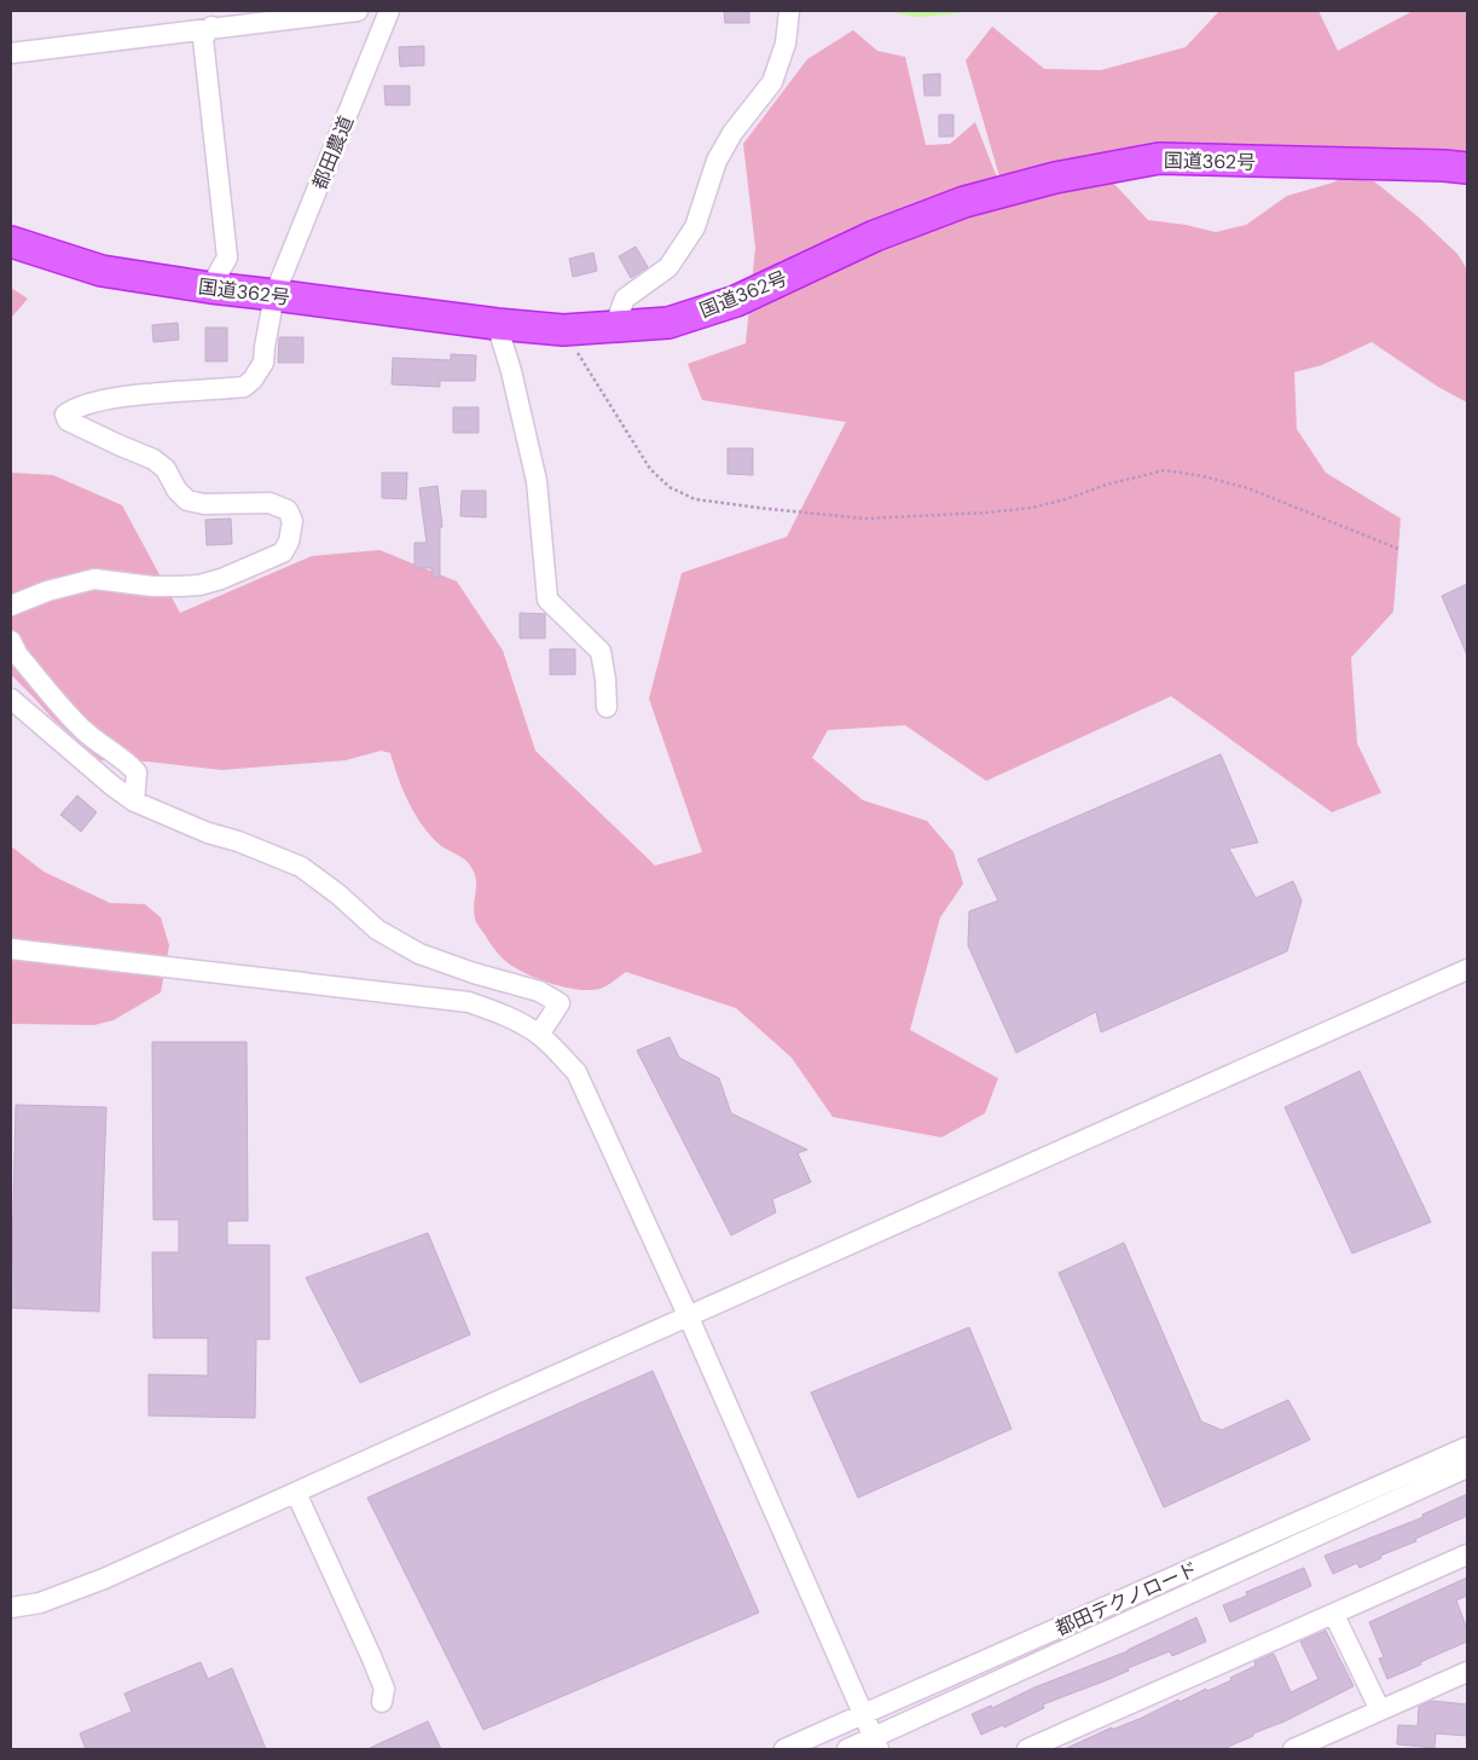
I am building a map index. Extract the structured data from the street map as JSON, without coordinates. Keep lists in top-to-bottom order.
{
  "streets": {
    "highway": ["国道362号"],
    "street": ["都田農道", "都田テクノロード"]
  },
  "crossings": [
    ["都田農道", "国道362号"]
  ]
}
